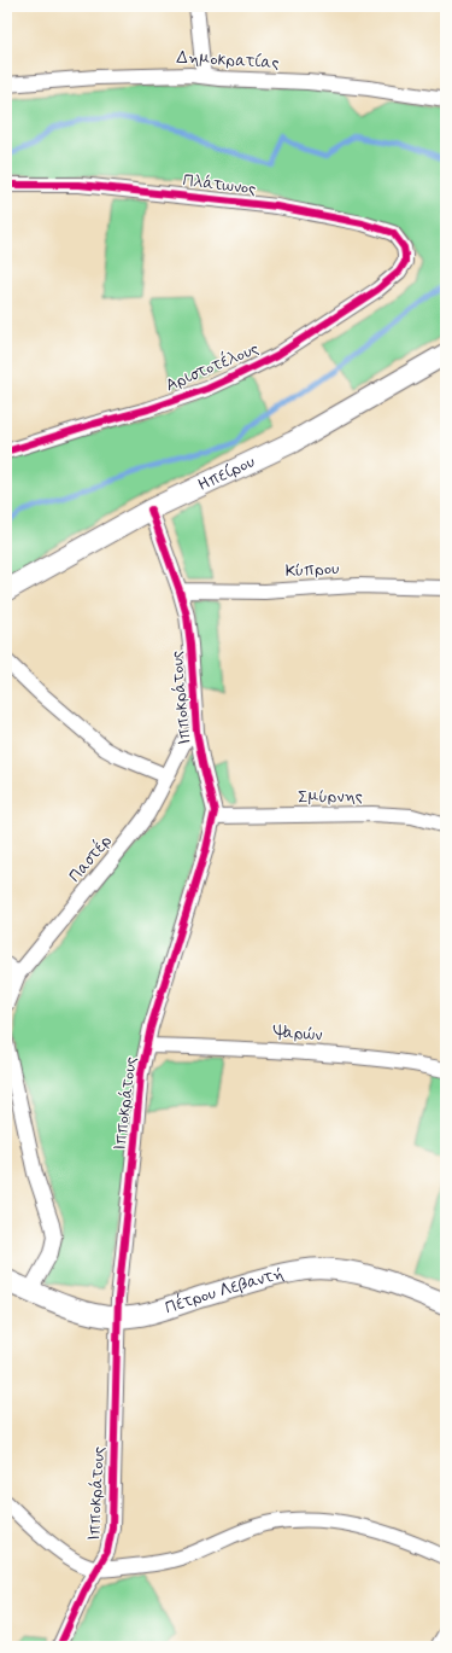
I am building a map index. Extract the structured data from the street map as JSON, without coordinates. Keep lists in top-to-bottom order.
{
  "streets": {
    "street": [
      "Δημοκρατίας",
      "Πλάτωνος",
      "Αριστοτέλους",
      "Ηπείρου",
      "Κύπρου",
      "Ιπποκράτους",
      "Σμύρνης",
      "Παστέρ",
      "Ψαρών",
      "Πέτρου Λεβαντή"
    ]
  },
  "crossings": [
    ["Πλάτωνος", "Αριστοτέλους"],
    ["Ηπείρου", "Ιπποκράτους"],
    ["Κύπρου", "Ιπποκράτους"],
    ["Ιπποκράτους", "Σμύρνης"],
    ["Ιπποκράτους", "Παστέρ"],
    ["Ιπποκράτους", "Ψαρών"],
    ["Ιπποκράτους", "Πέτρου Λεβαντή"]
  ]
}
